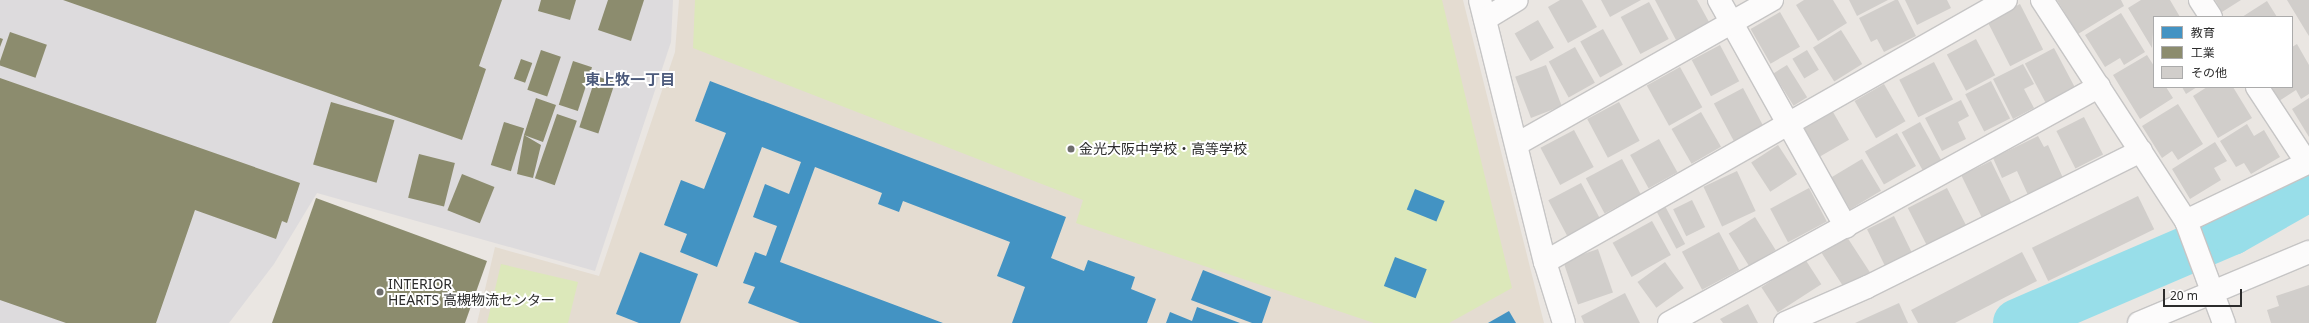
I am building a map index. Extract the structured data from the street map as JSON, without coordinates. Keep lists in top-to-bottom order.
{
  "districts": ["東上牧一丁目"],
  "places": ["金光大阪中学校・高等学校", "INTERIOR HEARTS 高槻物流センター"],
  "legend": ["教育", "工業", "その他"],
  "scale_bar": "20 m"
}
